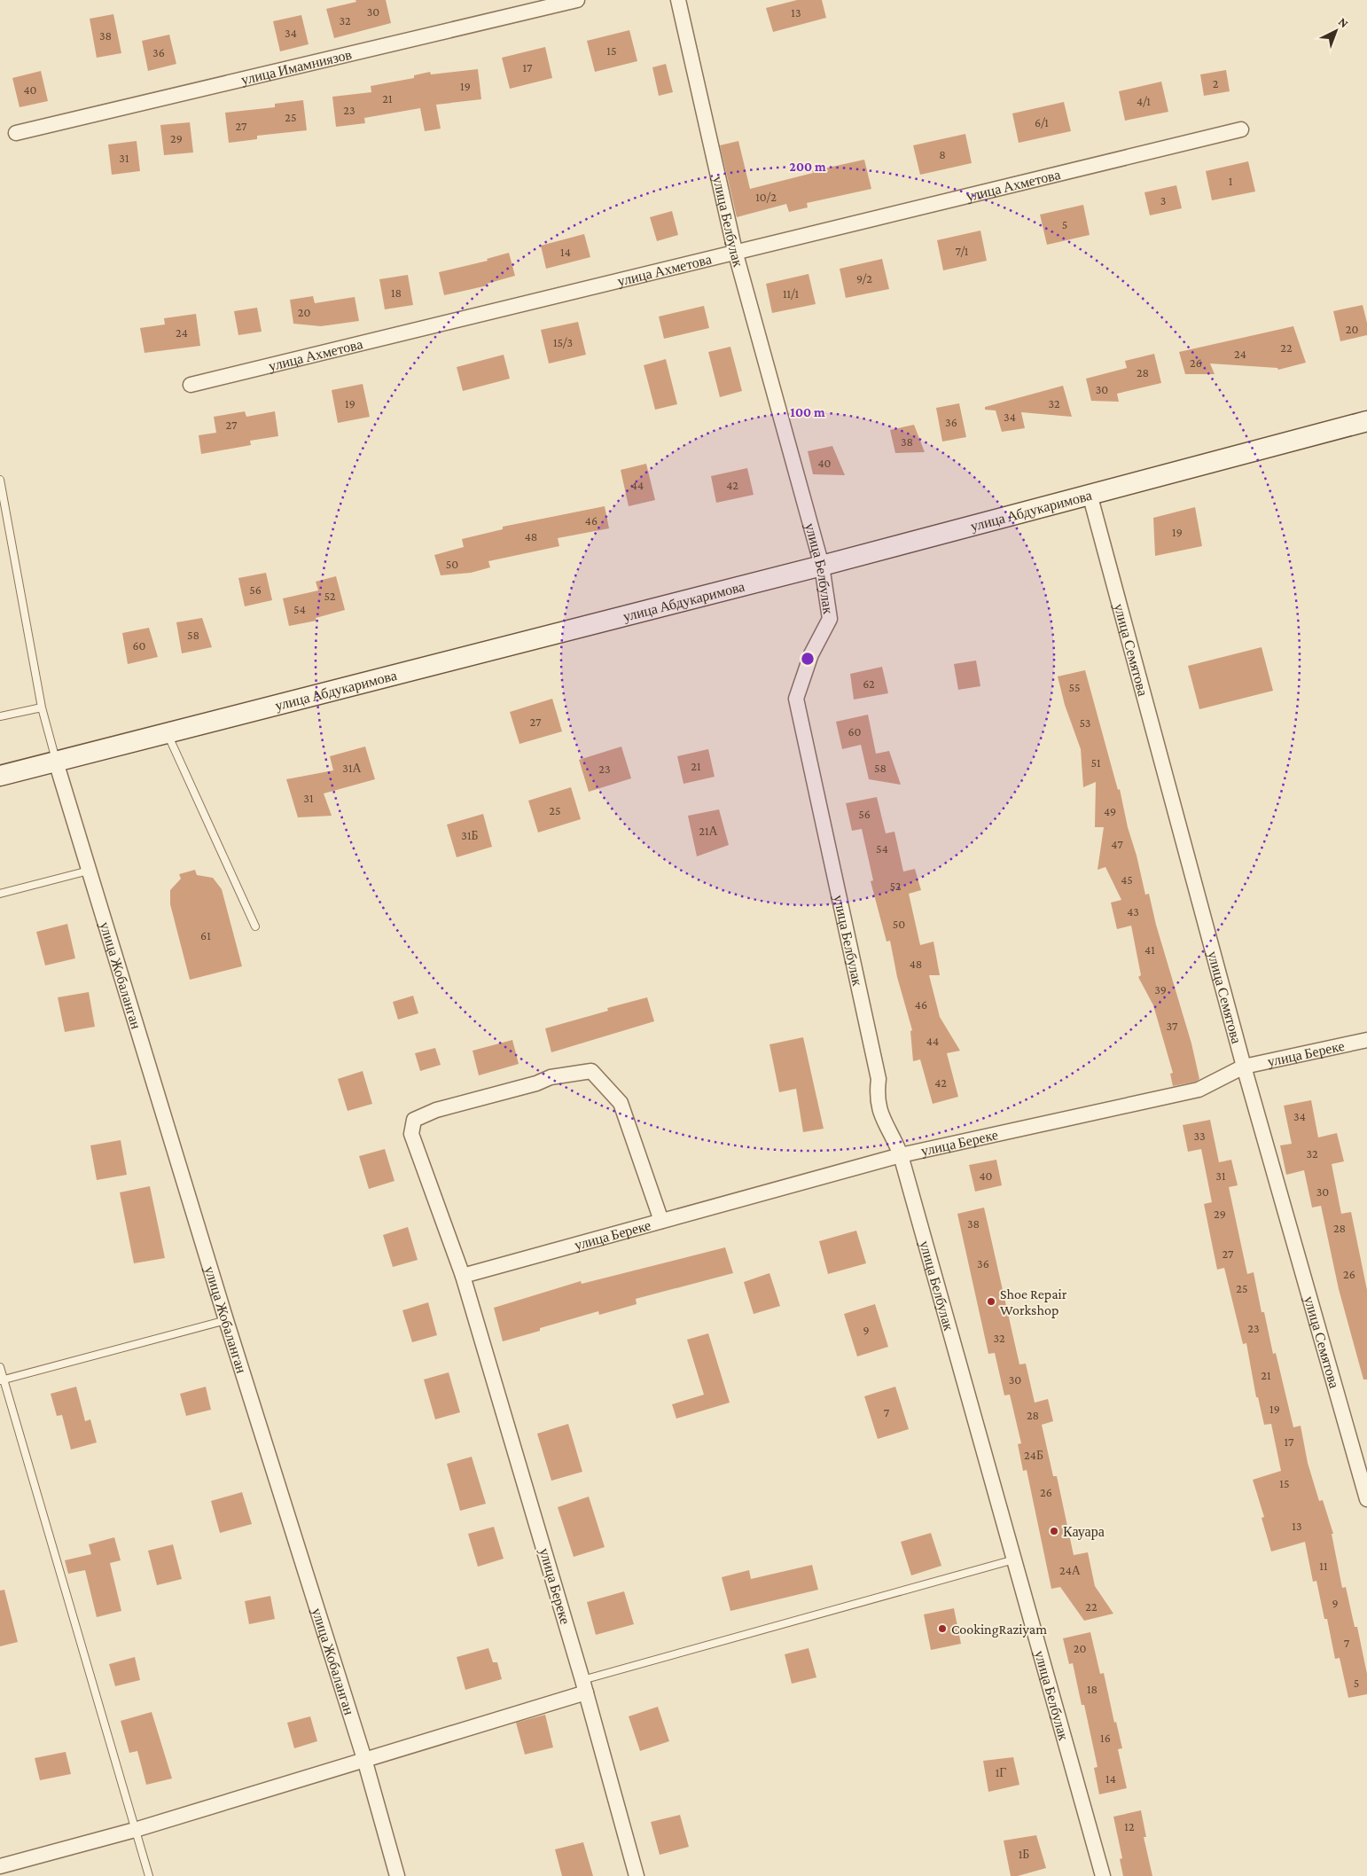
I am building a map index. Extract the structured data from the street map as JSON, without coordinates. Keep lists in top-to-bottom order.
{
  "streets": {
    "main road": ["улица Абдукаримова"],
    "street": [
      "улица Имамниязов",
      "улица Ахметова",
      "улица Белбулак",
      "улица Семятова",
      "улица Жобаланган",
      "улица Береке"
    ]
  },
  "crossings": [
    ["улица Ахметова", "улица Белбулак"],
    ["улица Белбулак", "улица Абдукаримова"],
    ["улица Белбулак", "улица Береке"],
    ["улица Абдукаримова", "улица Семятова"],
    ["улица Абдукаримова", "улица Жобаланган"],
    ["улица Семятова", "улица Береке"]
  ],
  "places": ["Shoe Repair Workshop", "Кауара", "CookingRaziyam"],
  "house_numbers": [
    "30",
    "13",
    "32",
    "34",
    "38",
    "15",
    "36",
    "17",
    "2",
    "19",
    "40",
    "21",
    "4/1",
    "23",
    "25",
    "6/1",
    "27",
    "29",
    "8",
    "31",
    "1",
    "10/2",
    "3",
    "5",
    "7/1",
    "14",
    "9/2",
    "18",
    "11/1",
    "20",
    "20",
    "24",
    "15/3",
    "22",
    "24",
    "26",
    "28",
    "30",
    "19",
    "32",
    "34",
    "36",
    "27",
    "38",
    "40",
    "44",
    "42",
    "46",
    "19",
    "48",
    "50",
    "56",
    "52",
    "54",
    "58",
    "60",
    "62",
    "55",
    "27",
    "53",
    "60",
    "51",
    "21",
    "31А",
    "58",
    "23",
    "31",
    "25",
    "49",
    "56",
    "21А",
    "31Б",
    "47",
    "54",
    "45",
    "52",
    "43",
    "50",
    "61",
    "41",
    "48",
    "39",
    "46",
    "37",
    "44",
    "42",
    "34",
    "33",
    "32",
    "40",
    "31",
    "30",
    "29",
    "38",
    "28",
    "27",
    "36",
    "26",
    "25",
    "23",
    "9",
    "32",
    "21",
    "30",
    "19",
    "7",
    "28",
    "17",
    "24Б",
    "15",
    "26",
    "13",
    "11",
    "24А",
    "9",
    "22",
    "7",
    "20",
    "5",
    "18",
    "16",
    "1Г",
    "14",
    "12",
    "1Б"
  ],
  "north": "top right",
  "rings": ["200 m", "100 m"]
}
